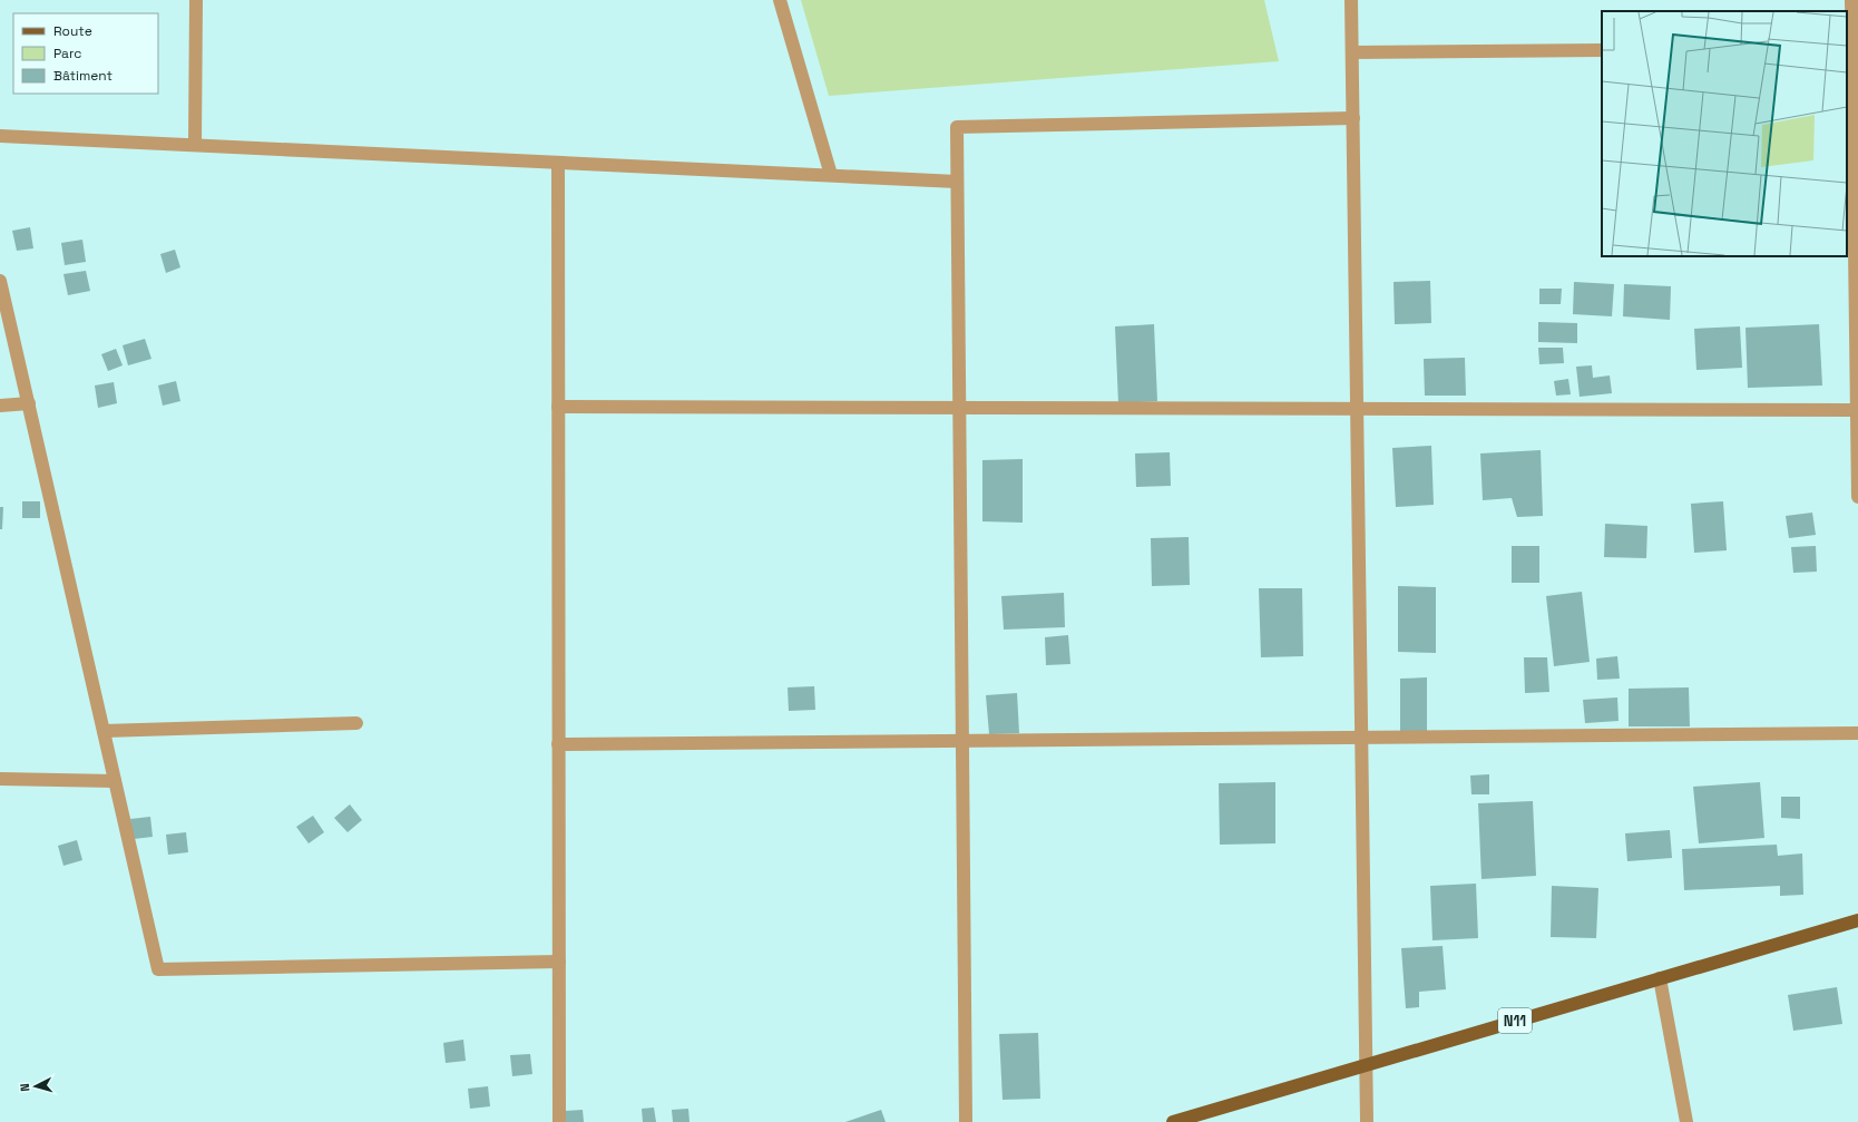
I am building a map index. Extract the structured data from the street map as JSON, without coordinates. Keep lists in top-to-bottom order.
{
  "streets": {
    "main road": ["N11"]
  },
  "legend": ["Route", "Parc", "Bâtiment"],
  "north": "left"
}
